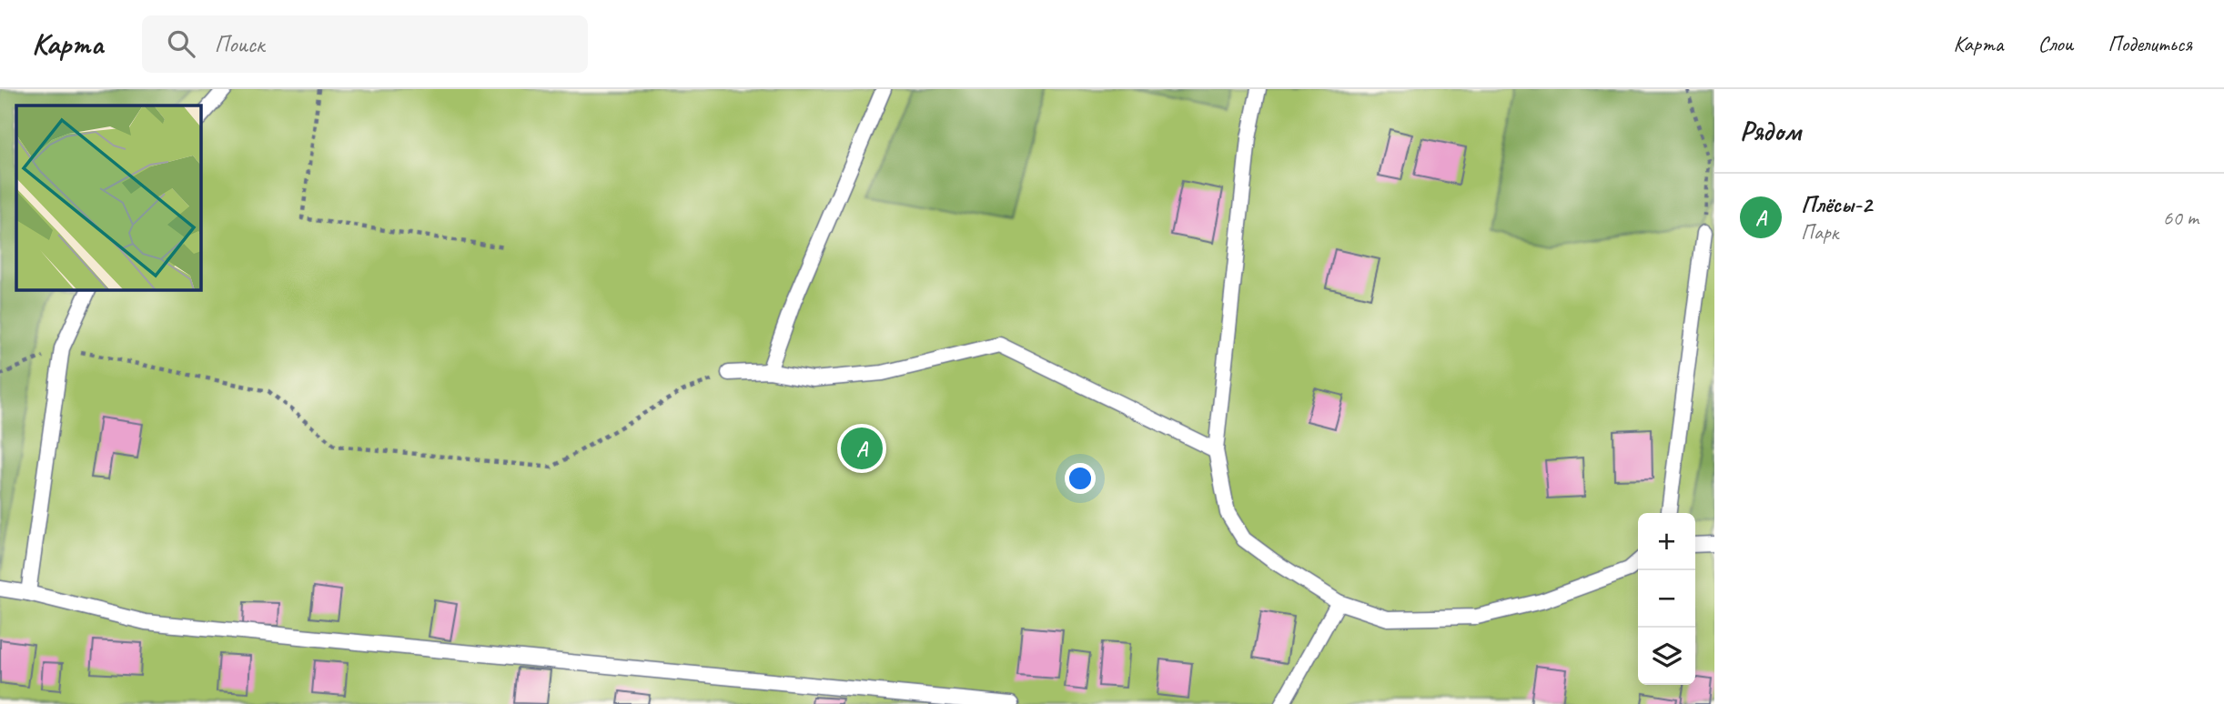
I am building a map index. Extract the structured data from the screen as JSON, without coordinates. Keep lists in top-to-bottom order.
{
  "page": {
    "header": "Карта",
    "search": "Поиск",
    "nav": ["Карта", "Слои", "Поделиться"],
    "heading": "Рядом",
    "list": [
      {
        "mark": "A",
        "name": "Плёсы-2",
        "note": "Парк",
        "value": "60 m"
      }
    ],
    "pins": "A",
    "map_buttons": ["+", "−"]
  }
}
